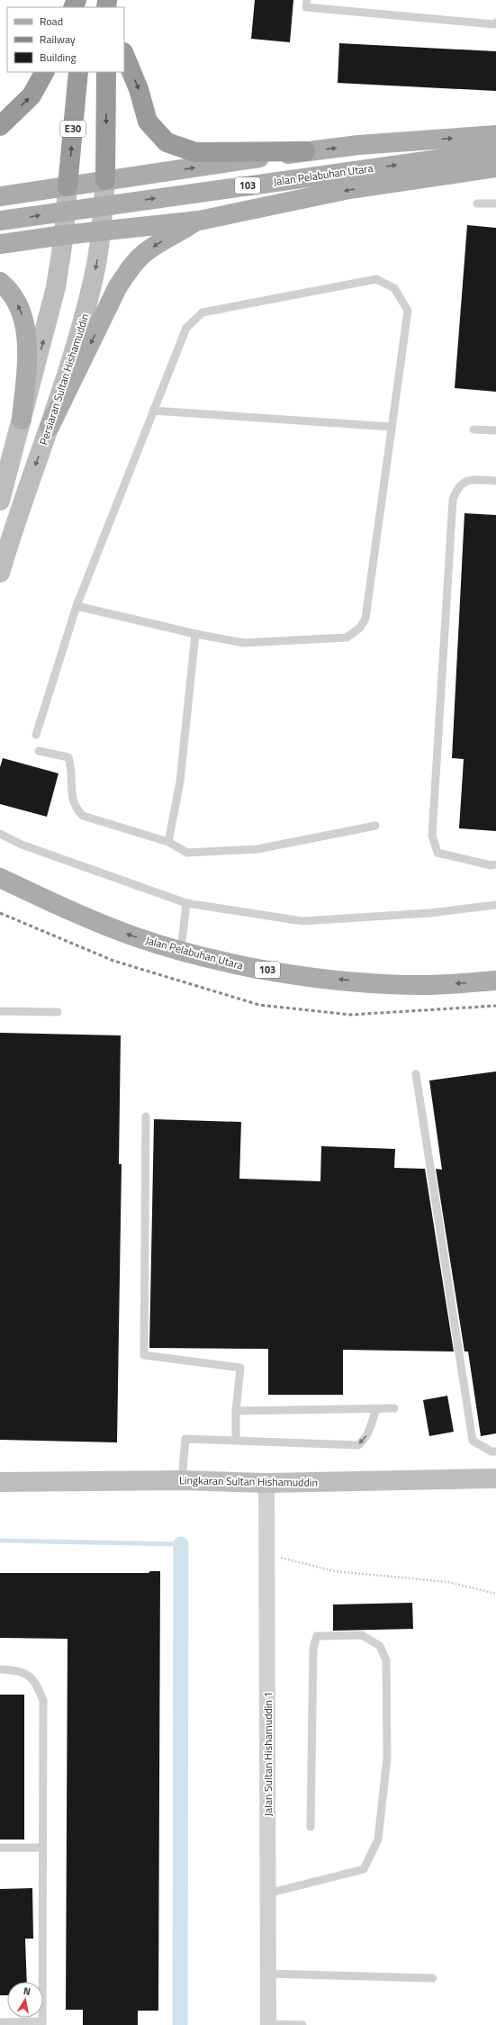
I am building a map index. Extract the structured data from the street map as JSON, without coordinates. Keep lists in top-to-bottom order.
{
  "streets": {
    "highway": ["E30"],
    "main road": ["Jalan Pelabuhan Utara", "103"],
    "street": ["Persiaran Sultan Hishamuddin", "Lingkaran Sultan Hishamuddin", "Jalan Sultan Hishamuddin 1"]
  },
  "crossings": [
    ["Jalan Pelabuhan Utara", "103"],
    ["Lingkaran Sultan Hishamuddin", "Jalan Sultan Hishamuddin 1"]
  ],
  "legend": ["Road", "Railway", "Building"],
  "north": "top"
}
